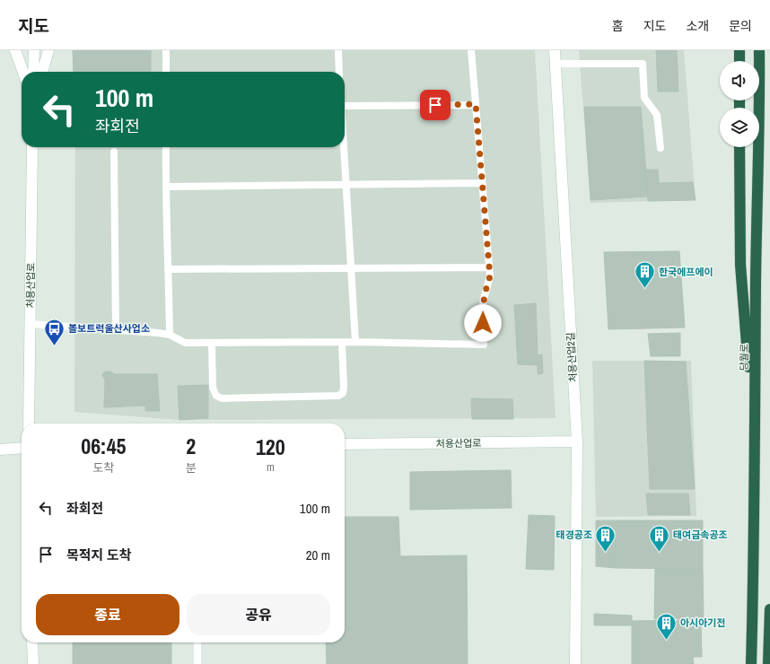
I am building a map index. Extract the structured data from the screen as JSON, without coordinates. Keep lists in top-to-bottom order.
{
  "streets": {
    "highway": ["당월로"],
    "street": ["처용산업로", "처용산업2길"]
  },
  "crossings": [
    ["처용산업로", "처용산업2길"]
  ],
  "places": {
    "building": [
      "한국에프에이",
      "태경공조",
      "태여금속공조",
      "아시아기전"
    ],
    "bus stop": ["볼보트럭울산사업소"]
  },
  "page": {
    "header": "지도",
    "nav": [
      "홈",
      "지도",
      "소개",
      "문의"
    ],
    "turn": ["100 m", "좌회전"],
    "eta": [
      "06:45",
      "도착",
      "2",
      "분",
      "120",
      "m"
    ],
    "list": [
      {
        "name": "좌회전",
        "value": "100 m"
      },
      {
        "name": "목적지 도착",
        "value": "20 m"
      }
    ],
    "buttons": ["종료", "공유"]
  }
}
